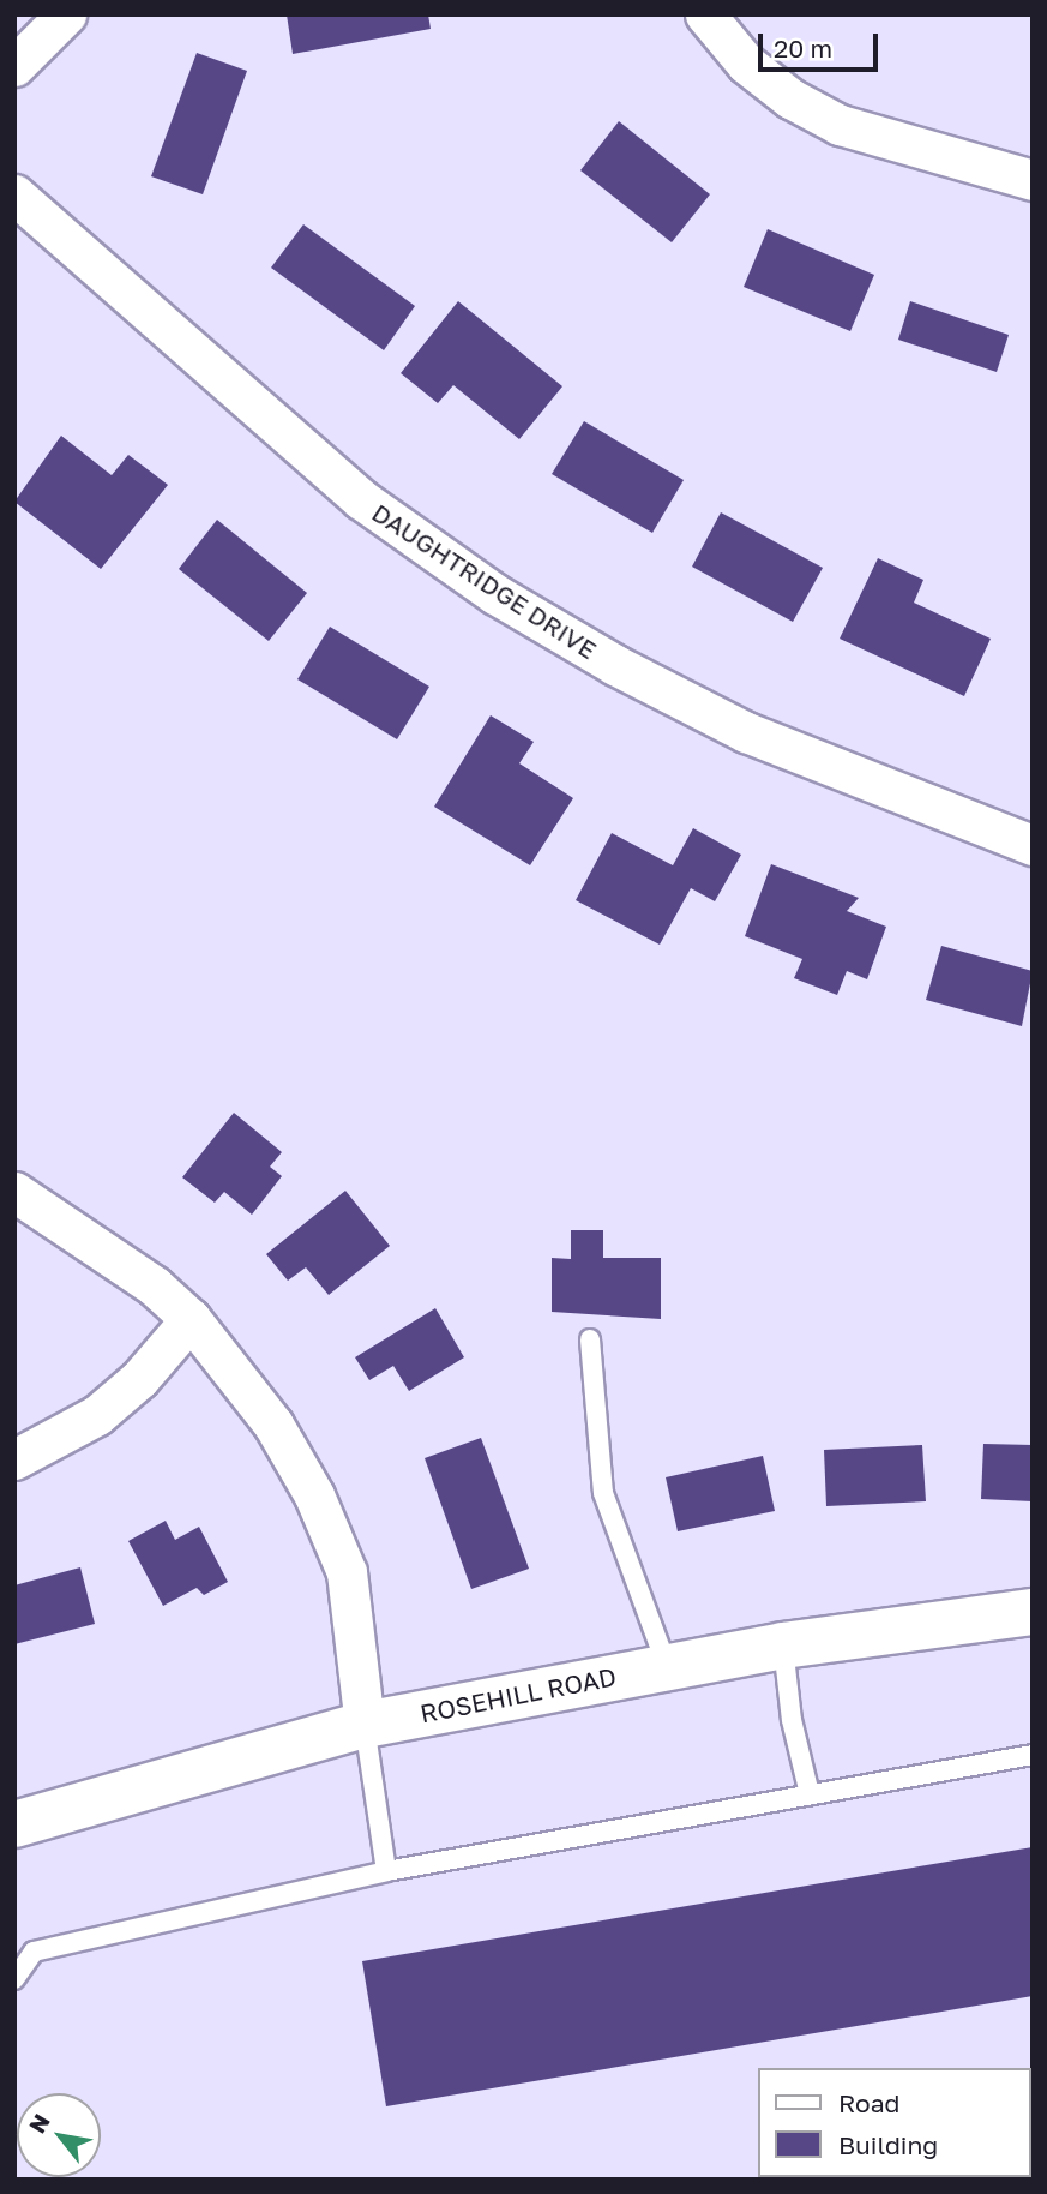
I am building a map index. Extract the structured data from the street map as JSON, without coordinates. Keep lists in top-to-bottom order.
{
  "streets": {
    "main road": ["ROSEHILL ROAD"],
    "street": ["DAUGHTRIDGE DRIVE"]
  },
  "legend": ["Road", "Building"],
  "scale_bar": "20 m",
  "north": "top left"
}
